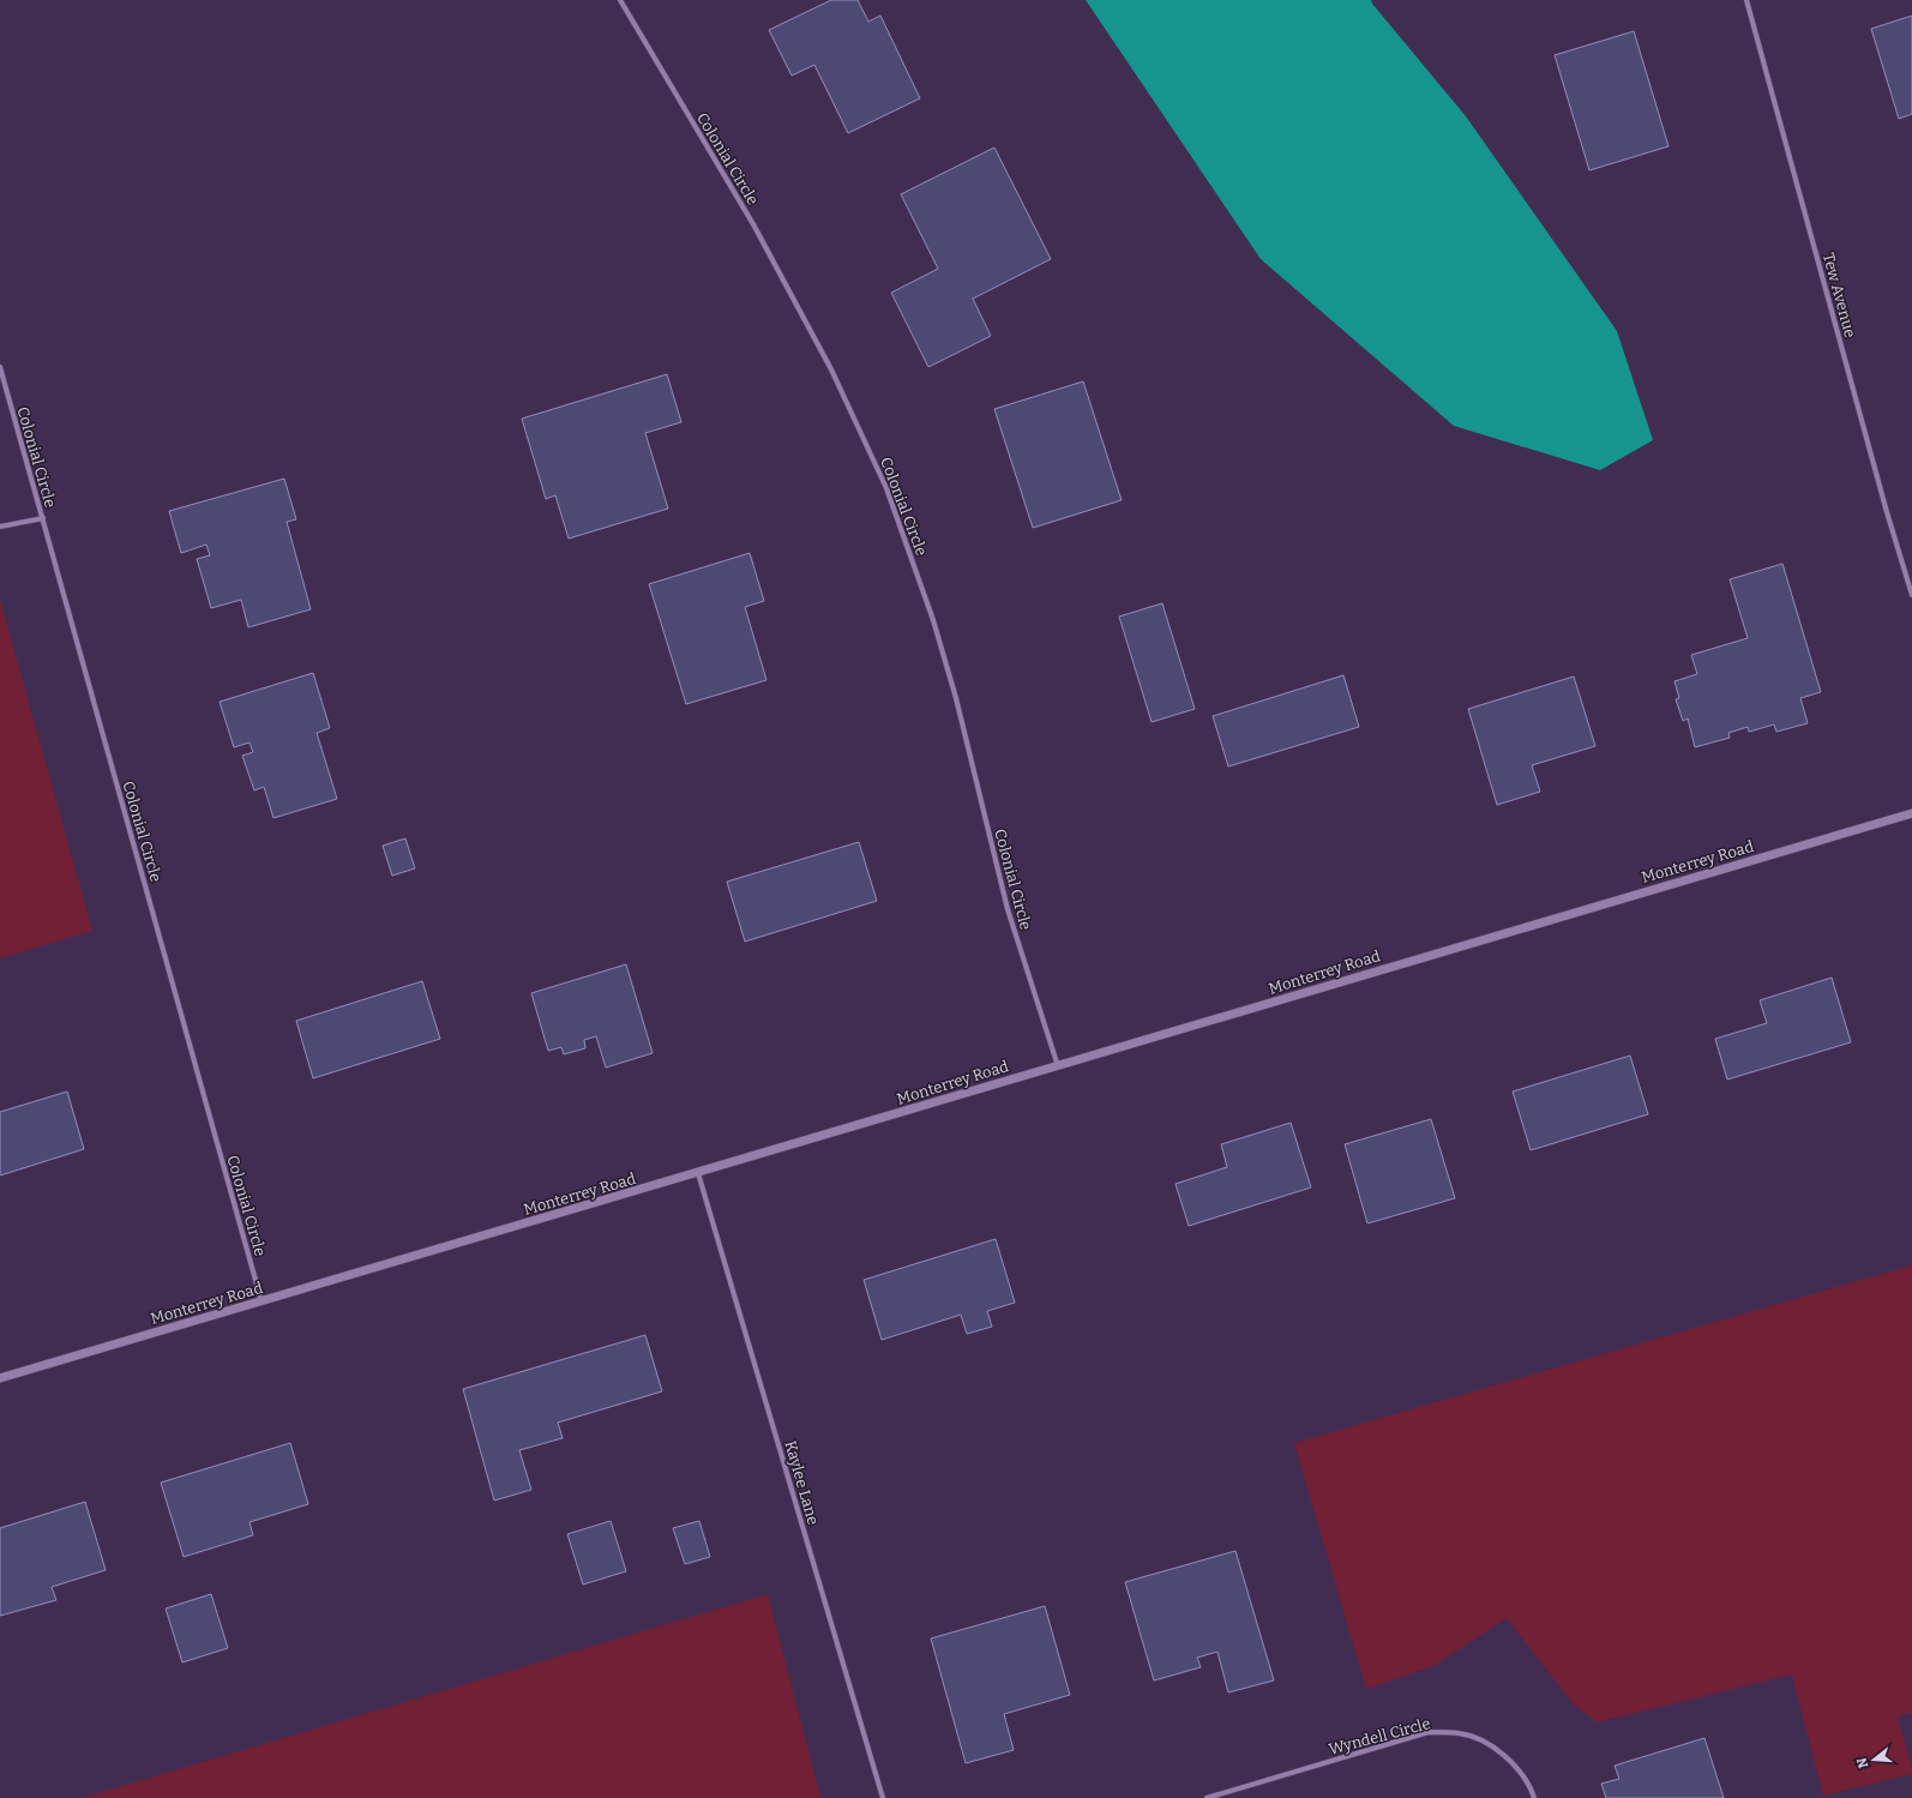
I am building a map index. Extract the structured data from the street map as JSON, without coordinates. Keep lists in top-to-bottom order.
{
  "streets": {
    "street": [
      "Colonial Circle",
      "Tew Avenue",
      "Monterrey Road",
      "Kaylee Lane",
      "Wyndell Circle"
    ]
  },
  "crossings": [
    ["Colonial Circle", "Monterrey Road"],
    ["Monterrey Road", "Kaylee Lane"]
  ],
  "north": "left"
}
